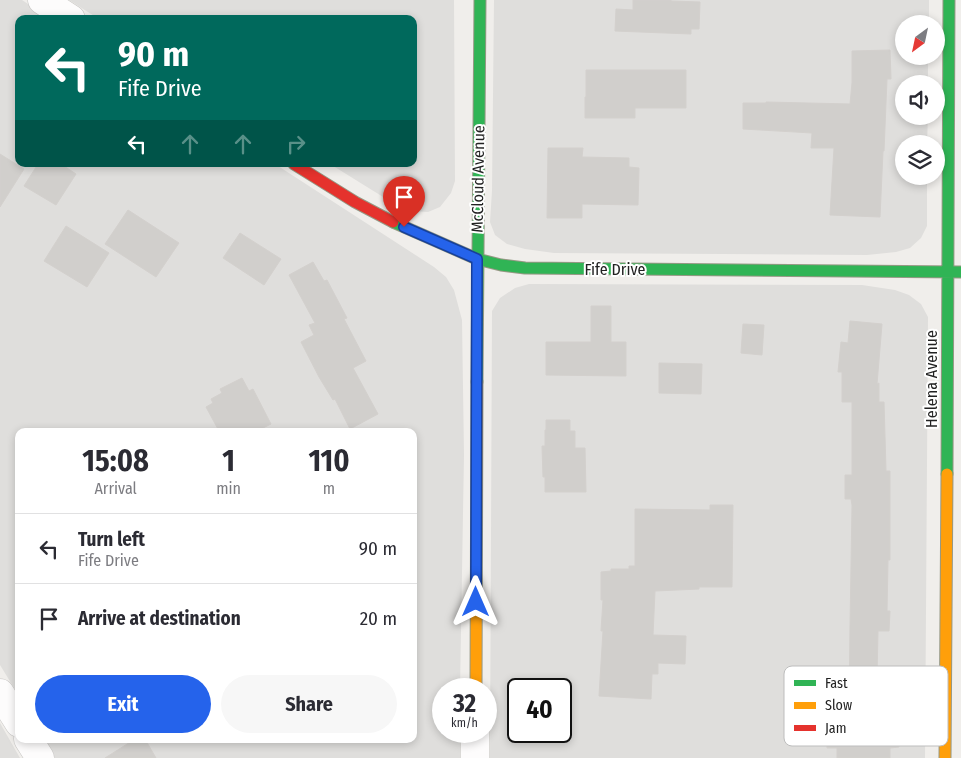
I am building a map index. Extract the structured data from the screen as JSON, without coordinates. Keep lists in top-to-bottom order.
{
  "streets": {
    "street": ["McCloud Avenue", "Fife Drive", "Helena Avenue"]
  },
  "crossings": [
    ["McCloud Avenue", "Fife Drive"],
    ["Fife Drive", "Helena Avenue"]
  ],
  "legend": ["Fast", "Slow", "Jam"],
  "north": "bottom left",
  "page": {
    "turn": ["90 m", "Fife Drive"],
    "eta": [
      "15:08",
      "Arrival",
      "1",
      "min",
      "110",
      "m"
    ],
    "list": [
      {
        "name": "Turn left",
        "note": "Fife Drive",
        "value": "90 m"
      },
      {
        "name": "Arrive at destination",
        "value": "20 m"
      }
    ],
    "buttons": ["Exit", "Share"],
    "speed": "32 km/h",
    "limit": "40"
  }
}
